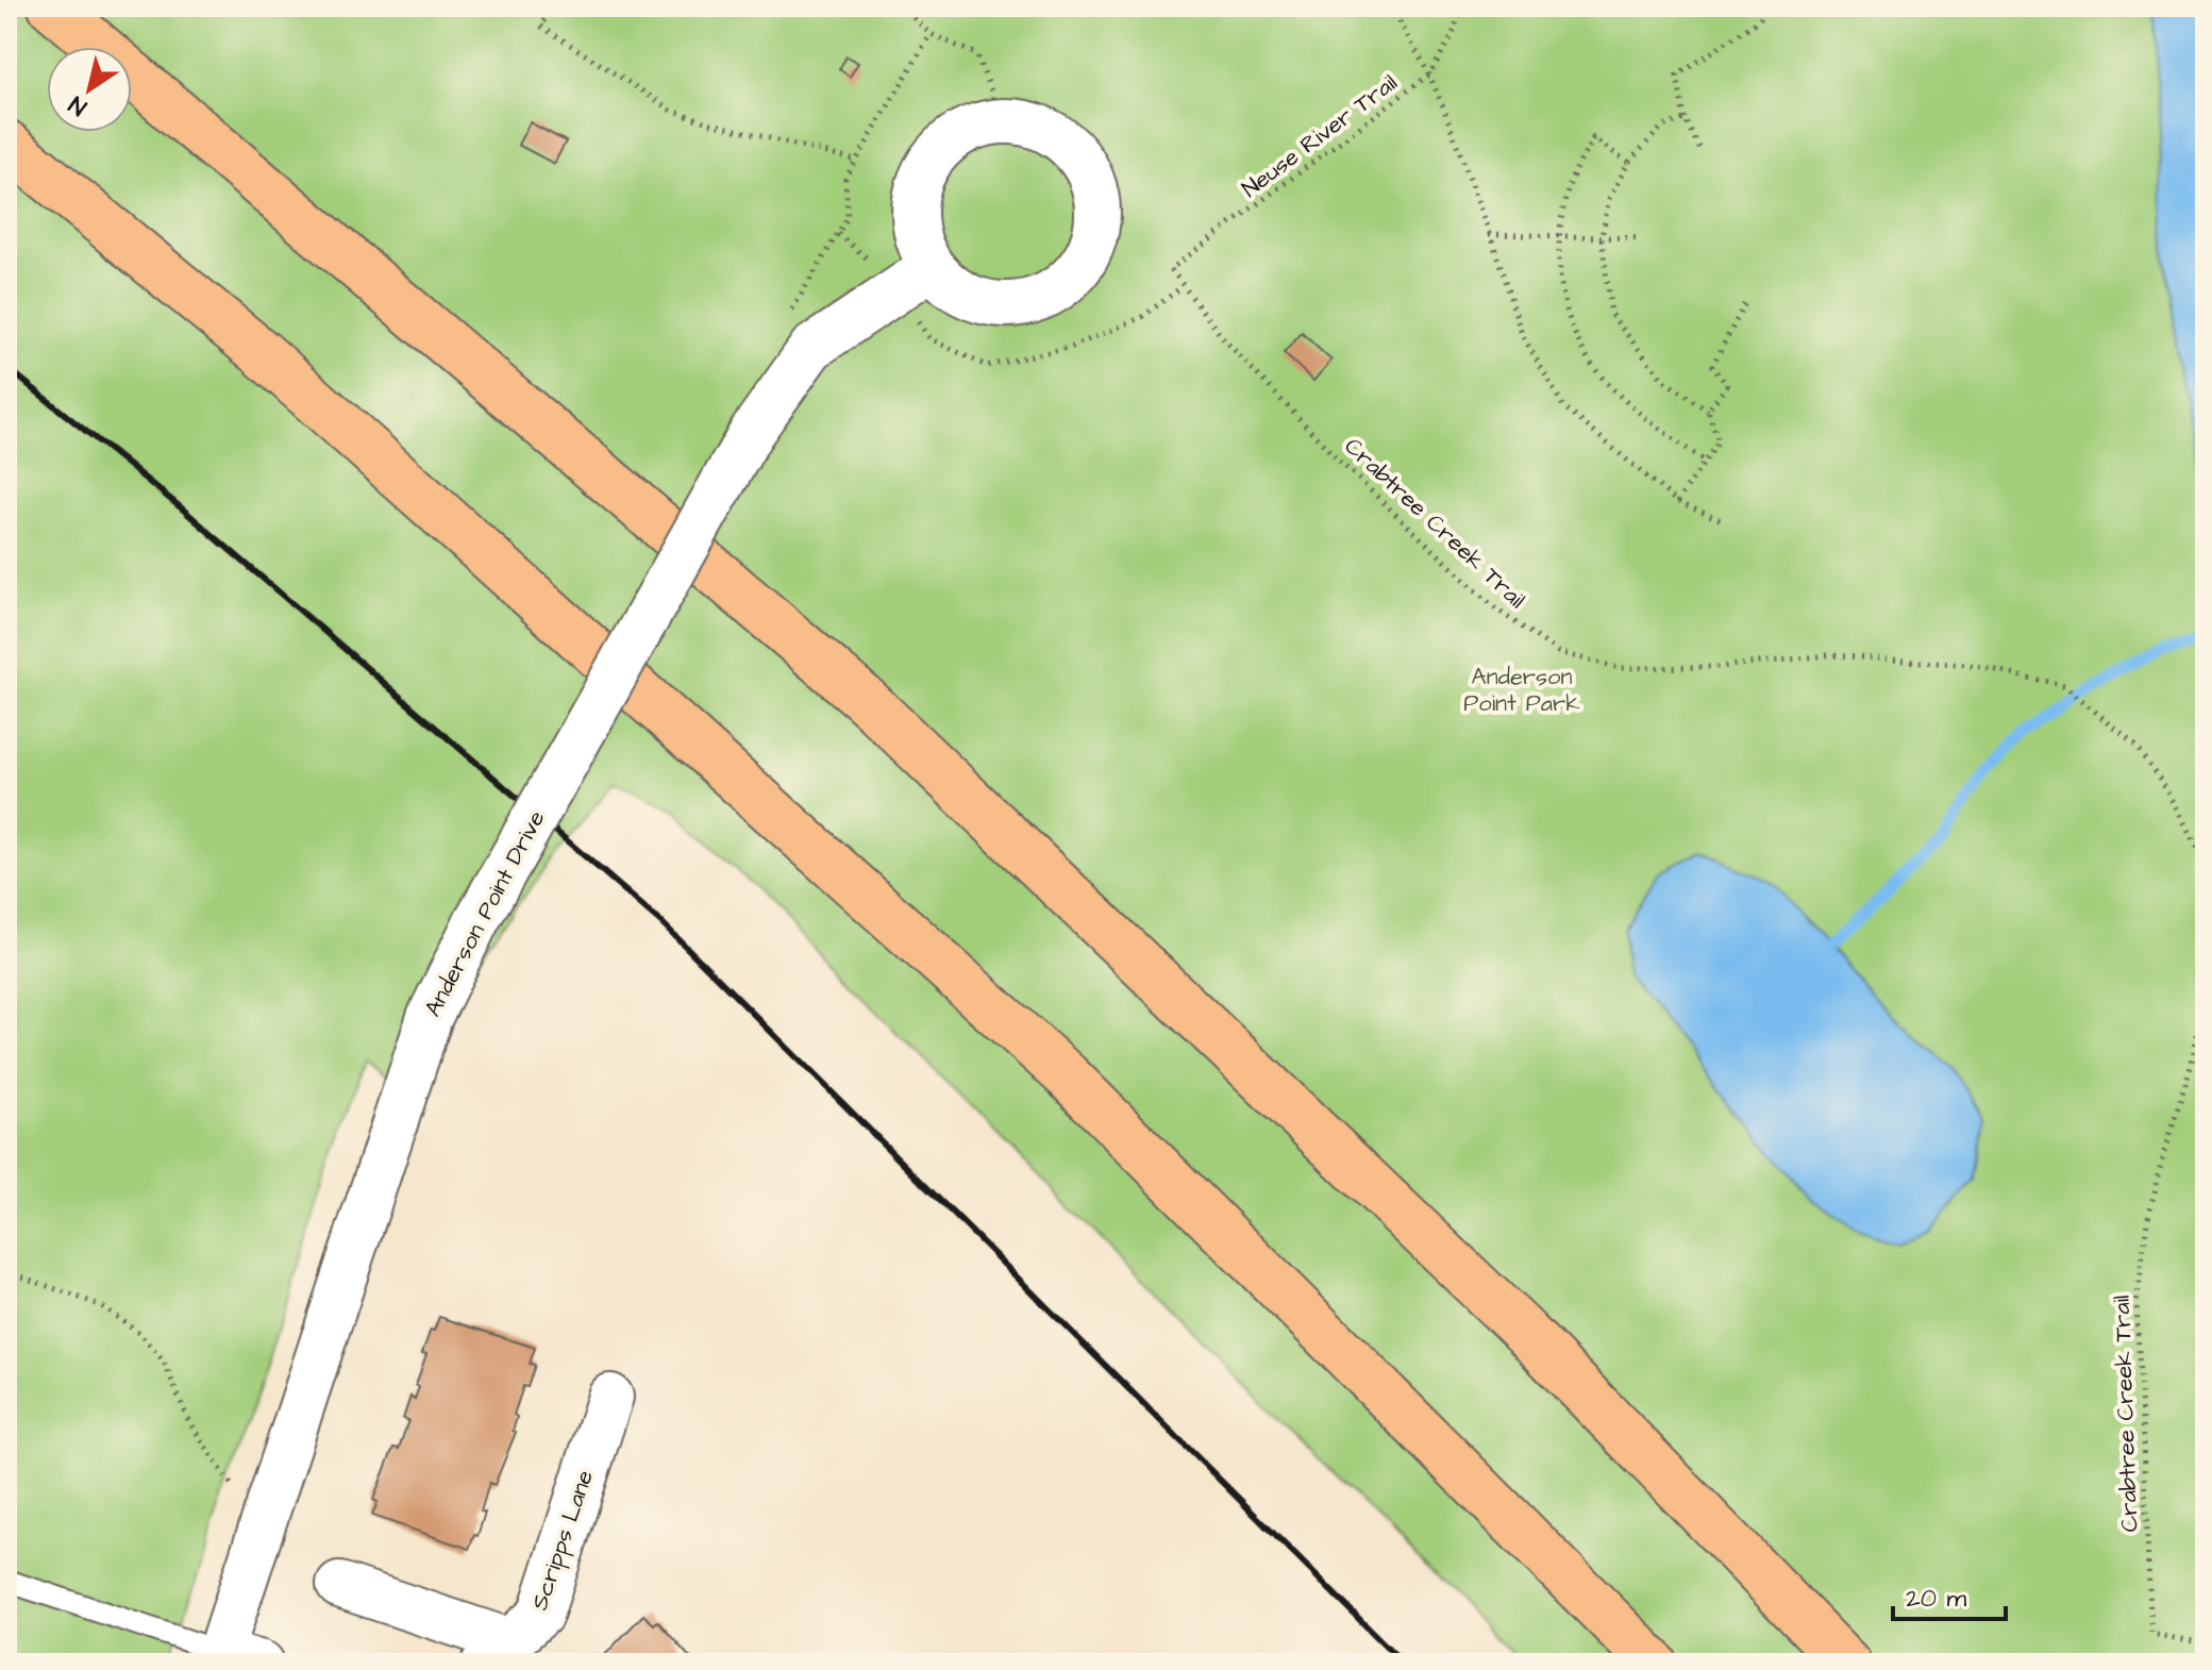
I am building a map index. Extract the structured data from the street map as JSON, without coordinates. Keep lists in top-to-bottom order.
{
  "streets": {
    "street": ["Anderson Point Drive", "Scripps Lane"],
    "path": ["Neuse River Trail", "Crabtree Creek Trail"]
  },
  "crossings": [
    ["Neuse River Trail", "Crabtree Creek Trail"]
  ],
  "parks": ["Anderson Point Park"],
  "scale_bar": "20 m",
  "north": "bottom left"
}
